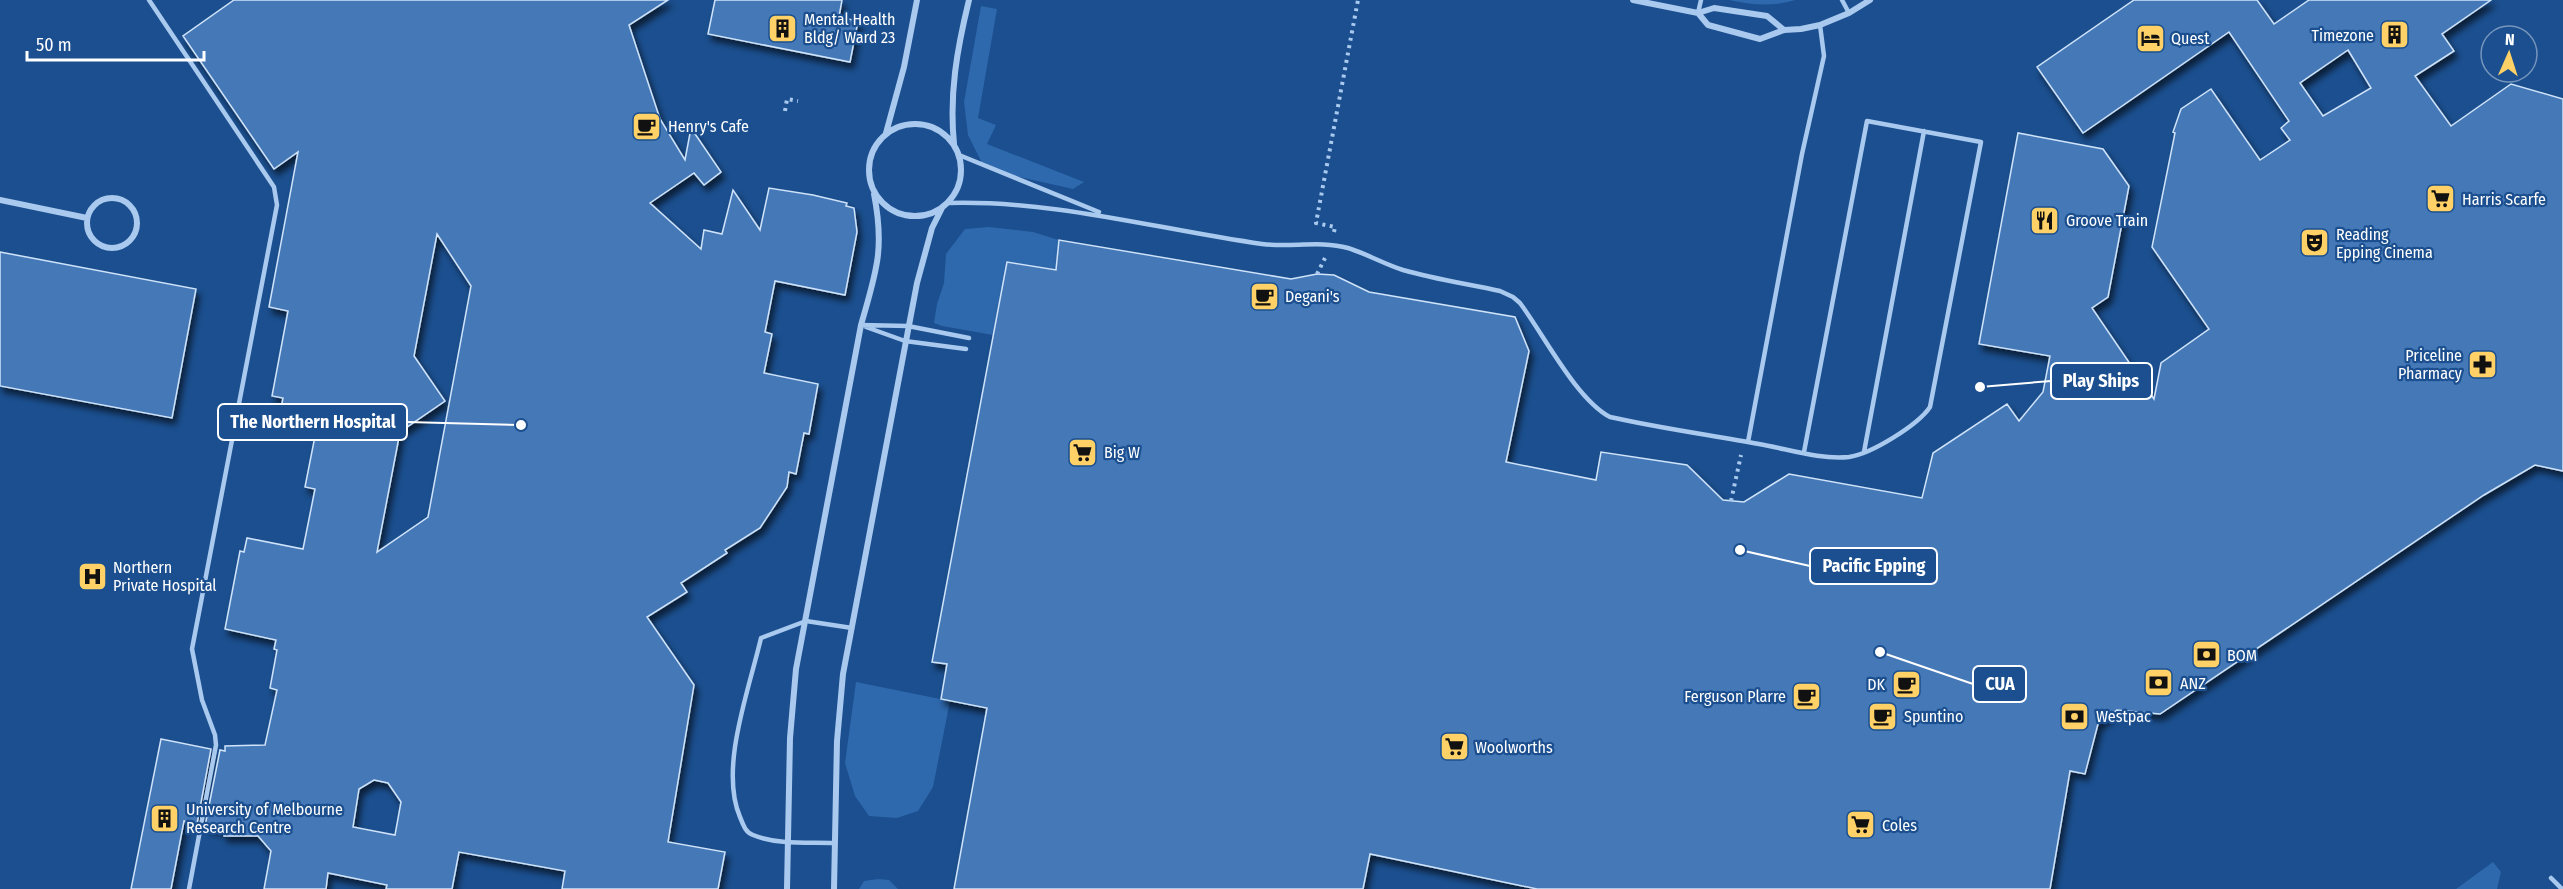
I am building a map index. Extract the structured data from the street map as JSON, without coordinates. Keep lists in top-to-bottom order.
{
  "places": {
    "building": ["Mental Health Bldg/ Ward 23", "Timezone", "University of Melbourne Research Centre"],
    "hotel": ["Quest"],
    "cafe": [
      "Henry's Cafe",
      "Degani's",
      "DK",
      "Ferguson Plarre",
      "Spuntino"
    ],
    "supermarket": [
      "Harris Scarfe",
      "Big W",
      "Woolworths",
      "Coles"
    ],
    "restaurant": ["Groove Train"],
    "theatre": ["Reading Epping Cinema"],
    "pharmacy": ["Priceline Pharmacy"],
    "other": [
      "Play Ships",
      "The Northern Hospital",
      "Pacific Epping",
      "CUA"
    ],
    "hospital": ["Northern Private Hospital"],
    "bank": ["BOM", "ANZ", "Westpac"]
  },
  "scale_bar": "50 m",
  "north": "top"
}
